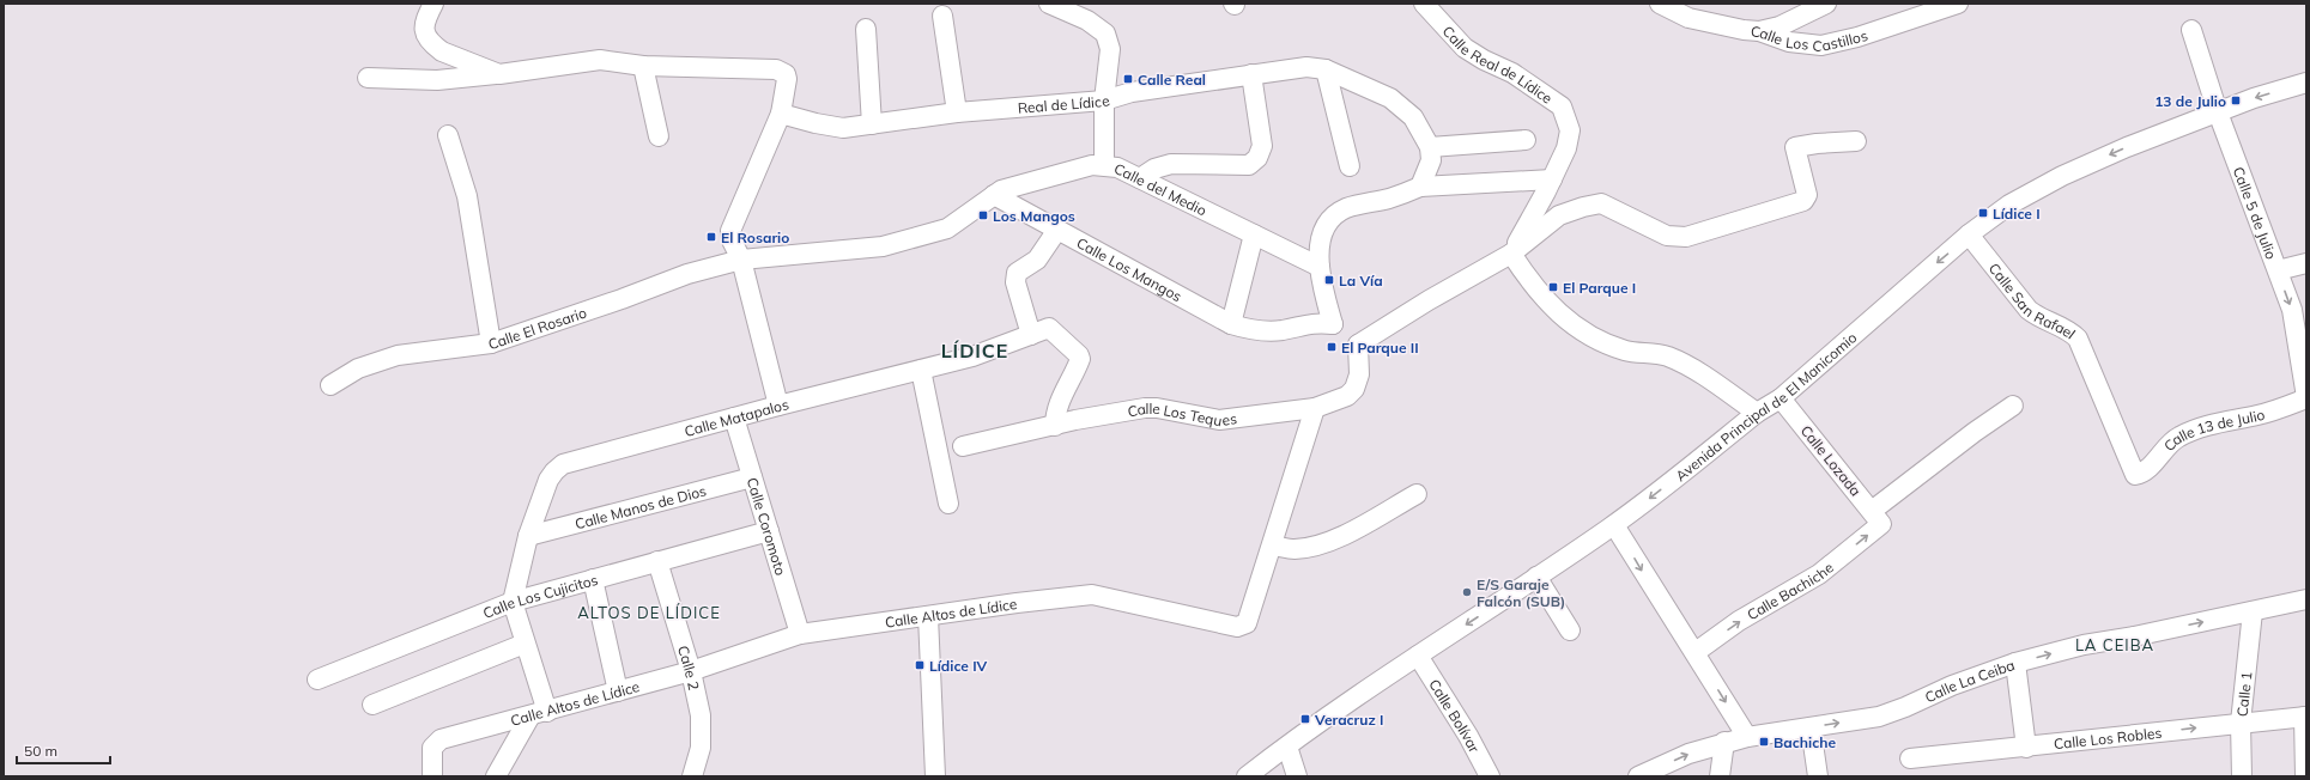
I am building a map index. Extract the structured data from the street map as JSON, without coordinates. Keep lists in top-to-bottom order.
{
  "streets": {
    "street": [
      "Calle Los Castillos",
      "Calle Real de Lídice",
      "Real de Lídice",
      "Calle del Medio",
      "Calle 5 de Julio",
      "Calle Los Mangos",
      "Calle San Rafael",
      "Calle El Rosario",
      "Avenida Principal de El Manicomio",
      "Calle Los Teques",
      "Calle Matapalos",
      "Calle 13 de Julio",
      "Calle Lozada",
      "Calle Manos de Dios",
      "Calle Coromoto",
      "Calle Bachiche",
      "Calle Los Cujicitos",
      "Calle Altos de Lídice",
      "Calle 2",
      "Calle La Ceiba",
      "Calle 1",
      "Calle Bolívar",
      "Calle Los Robles"
    ]
  },
  "crossings": [
    ["Calle del Medio", "Calle Los Mangos"],
    ["Calle 5 de Julio", "Avenida Principal de El Manicomio"],
    ["Calle 5 de Julio", "Calle 13 de Julio"],
    ["Calle San Rafael", "Avenida Principal de El Manicomio"],
    ["Calle San Rafael", "Calle 13 de Julio"],
    ["Avenida Principal de El Manicomio", "Calle Lozada"],
    ["Avenida Principal de El Manicomio", "Calle Bolívar"],
    ["Calle Los Teques", "Calle Matapalos"],
    ["Calle Los Teques", "Calle Altos de Lídice"],
    ["Calle Matapalos", "Calle Manos de Dios"],
    ["Calle Matapalos", "Calle Coromoto"],
    ["Calle Matapalos", "Calle Los Cujicitos"],
    ["Calle Matapalos", "Calle Altos de Lídice"],
    ["Calle Lozada", "Calle Bachiche"],
    ["Calle Manos de Dios", "Calle Coromoto"],
    ["Calle Coromoto", "Calle Los Cujicitos"],
    ["Calle Coromoto", "Calle Altos de Lídice"],
    ["Calle Los Cujicitos", "Calle 2"],
    ["Calle Altos de Lídice", "Calle 2"],
    ["Calle La Ceiba", "Calle 1"],
    ["Calle 1", "Calle Los Robles"]
  ],
  "one_way": [
    "Avenida Principal de El Manicomio",
    "Calle Bachiche",
    "Calle La Ceiba",
    "Calle Los Robles"
  ],
  "districts": ["LÍDICE", "ALTOS DE LÍDICE", "LA CEIBA"],
  "places": {
    "transit": [
      "Calle Real",
      "13 de Julio",
      "Lídice I",
      "Los Mangos",
      "El Rosario",
      "La Vía",
      "El Parque I",
      "El Parque II",
      "Lídice IV",
      "Veracruz I",
      "Bachiche"
    ],
    "other": ["E/S Garaje Falcón (SUB)"]
  },
  "scale_bar": "50 m"
}
